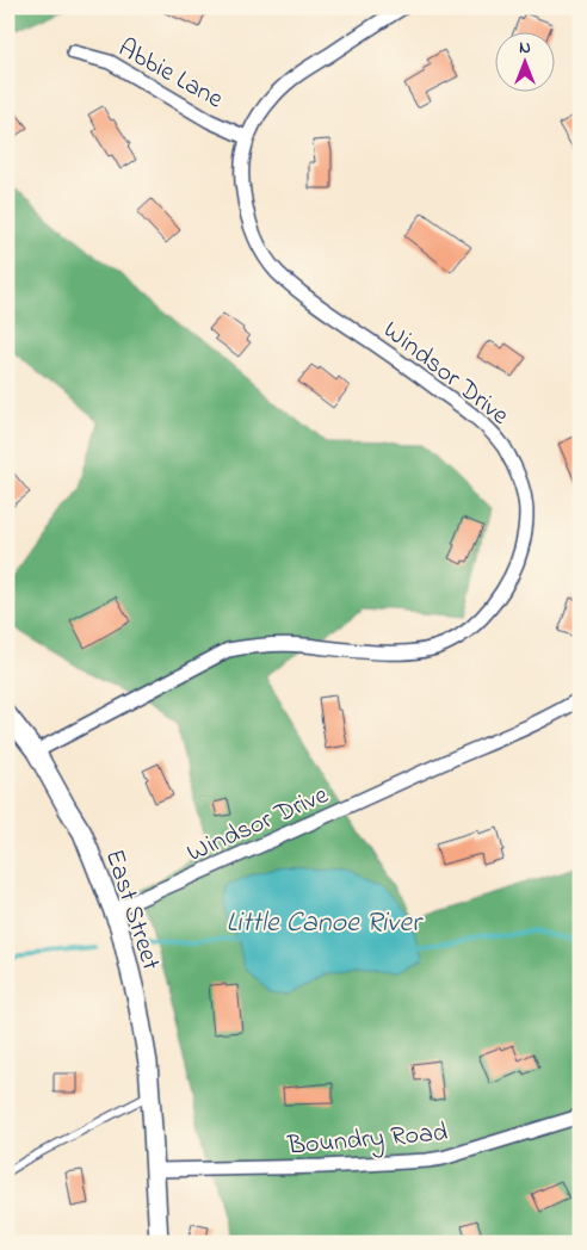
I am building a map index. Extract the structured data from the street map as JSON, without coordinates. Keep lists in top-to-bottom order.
{
  "streets": {
    "street": [
      "Abbie Lane",
      "Windsor Drive",
      "East Street",
      "Boundry Road"
    ]
  },
  "crossings": [
    ["Abbie Lane", "Windsor Drive"],
    ["Windsor Drive", "East Street"],
    ["East Street", "Boundry Road"]
  ],
  "water": ["Little Canoe River"],
  "north": "top"
}
